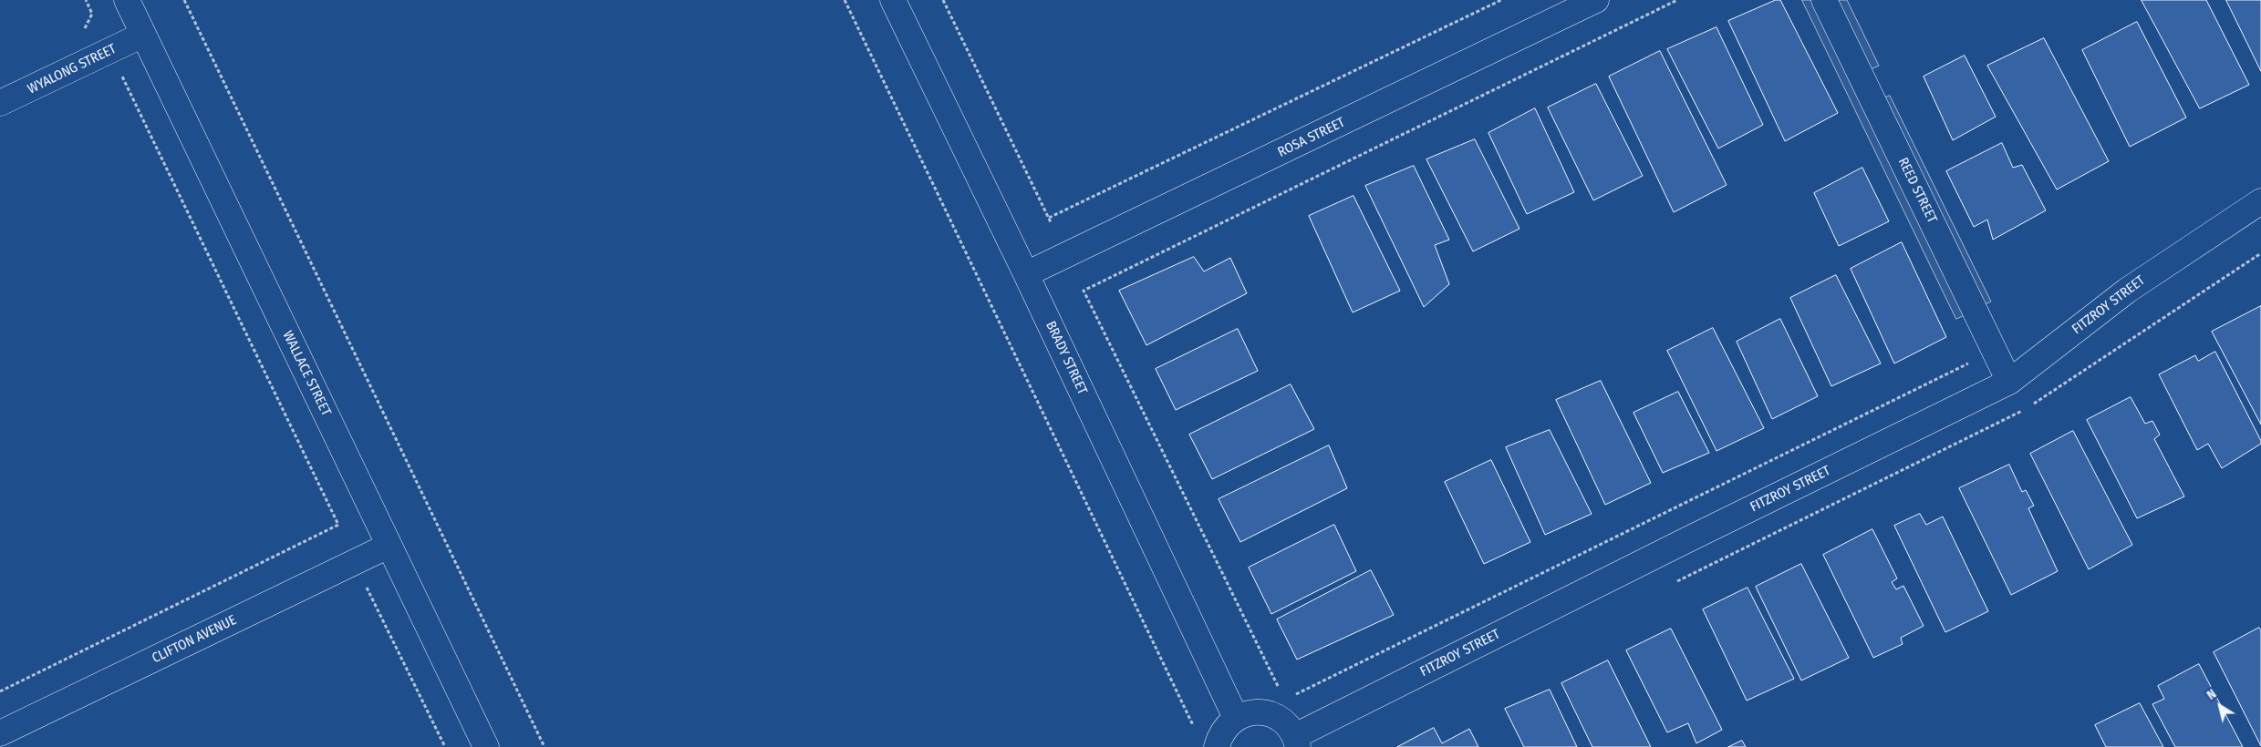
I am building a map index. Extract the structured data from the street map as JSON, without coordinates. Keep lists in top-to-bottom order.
{
  "streets": {
    "street": [
      "WYALONG STREET",
      "ROSA STREET",
      "REED STREET",
      "FITZROY STREET",
      "BRADY STREET",
      "WALLACE STREET",
      "CLIFTON AVENUE"
    ]
  },
  "crossings": [
    ["WYALONG STREET", "WALLACE STREET"],
    ["ROSA STREET", "BRADY STREET"],
    ["REED STREET", "FITZROY STREET"],
    ["WALLACE STREET", "CLIFTON AVENUE"]
  ],
  "north": "top left"
}
